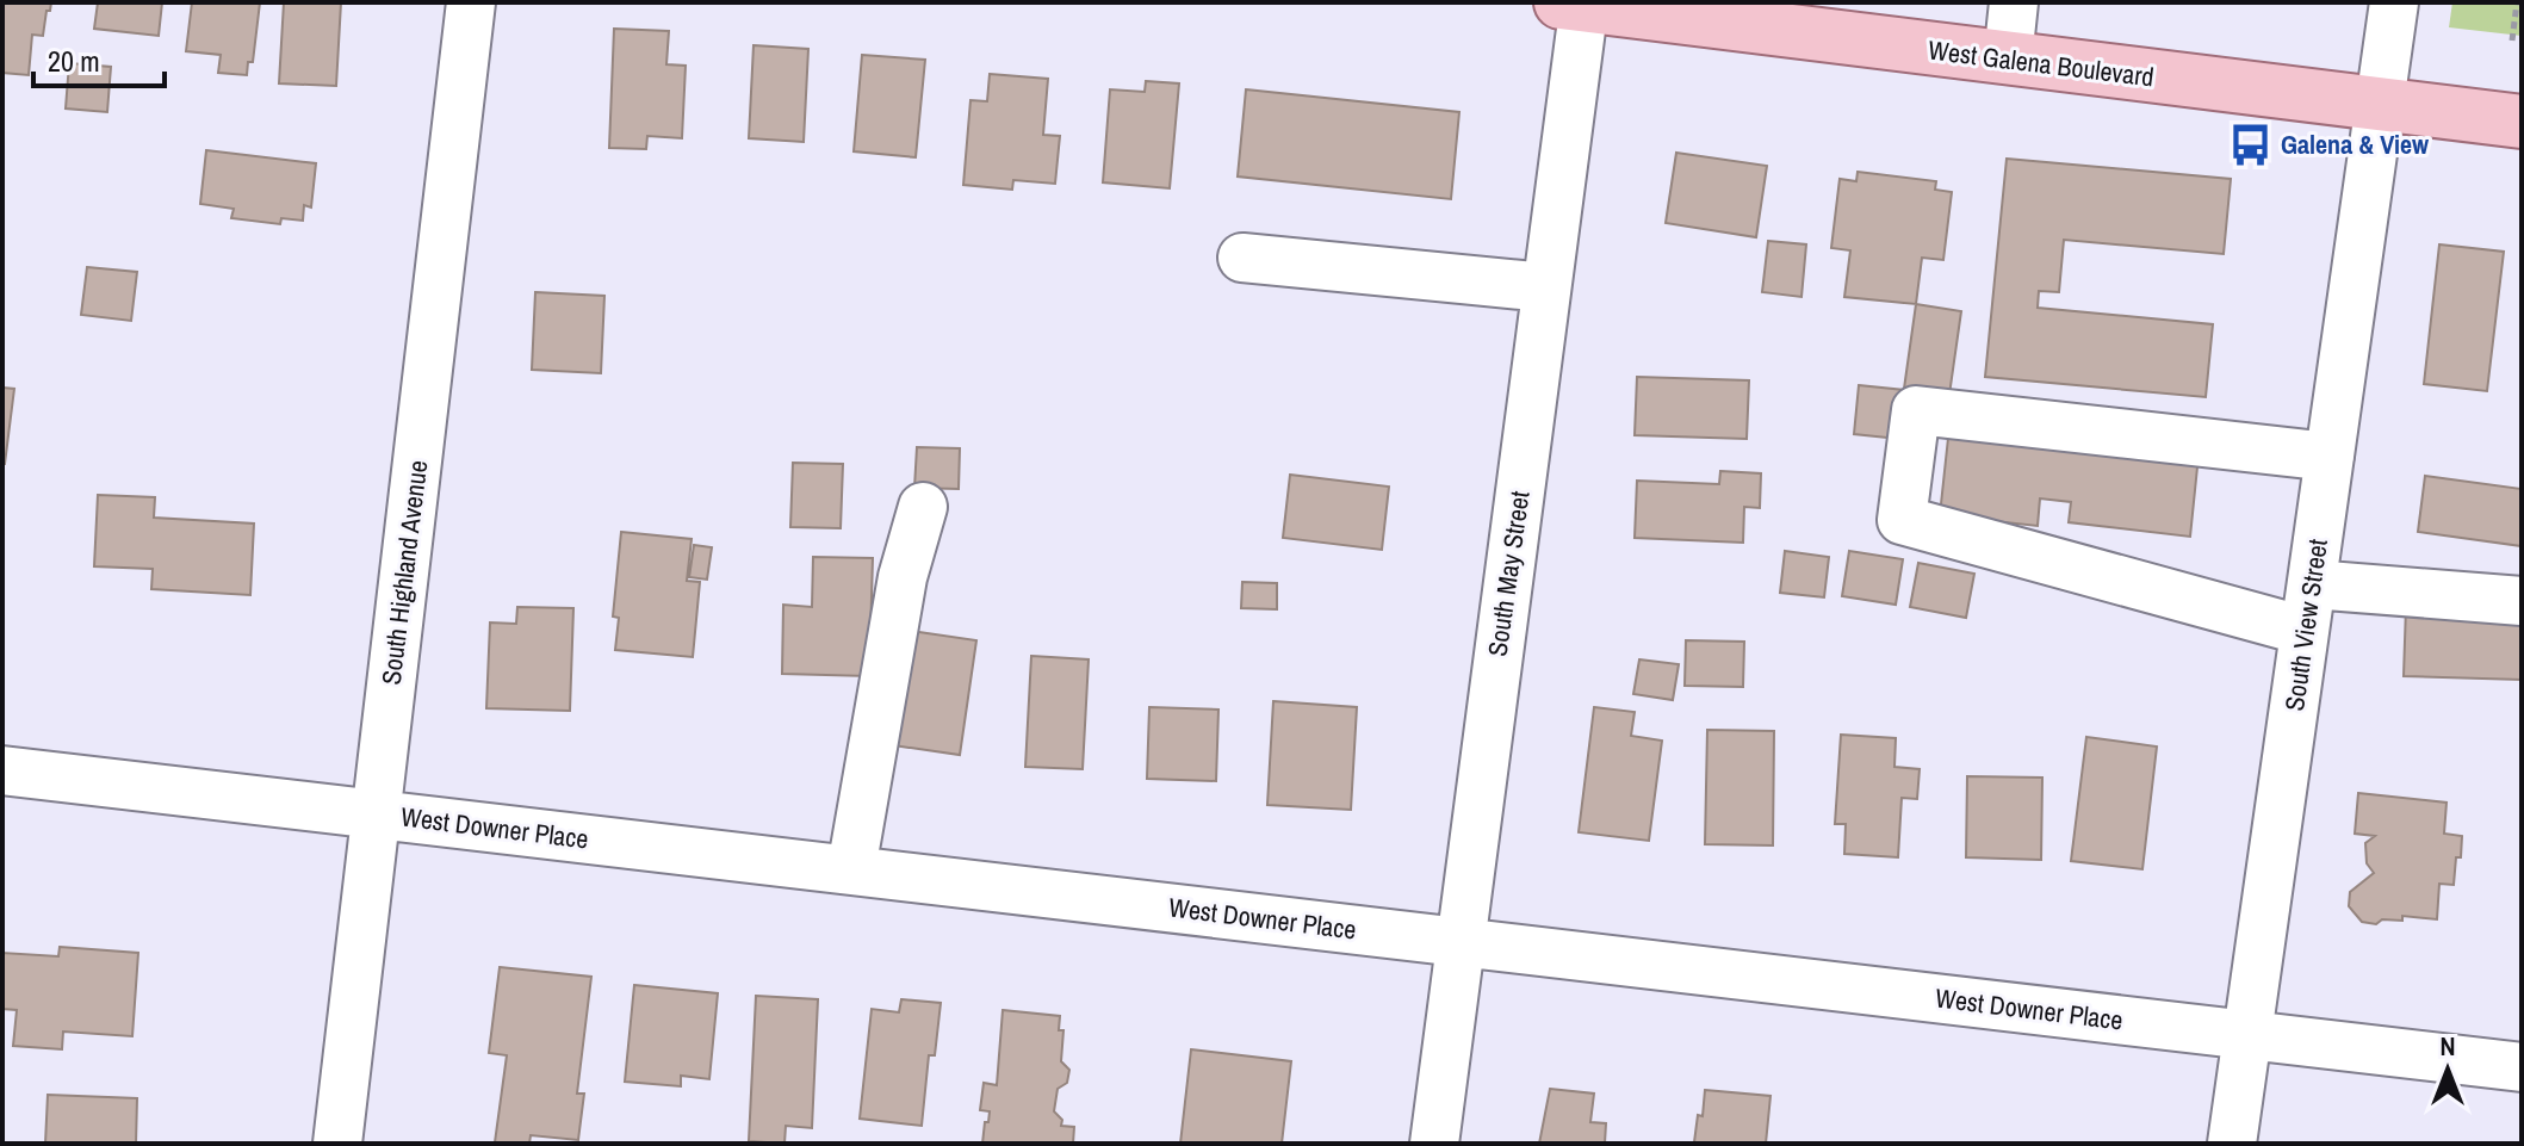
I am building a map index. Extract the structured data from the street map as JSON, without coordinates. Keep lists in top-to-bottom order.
{
  "streets": {
    "main road": ["West Galena Boulevard"],
    "street": [
      "South Highland Avenue",
      "South May Street",
      "South View Street",
      "West Downer Place"
    ]
  },
  "crossings": [
    ["West Galena Boulevard", "South May Street"],
    ["West Galena Boulevard", "South View Street"],
    ["South Highland Avenue", "West Downer Place"],
    ["South May Street", "West Downer Place"],
    ["South View Street", "West Downer Place"]
  ],
  "places": {
    "bus stop": ["Galena & View"]
  },
  "scale_bar": "20 m",
  "north": "top"
}
